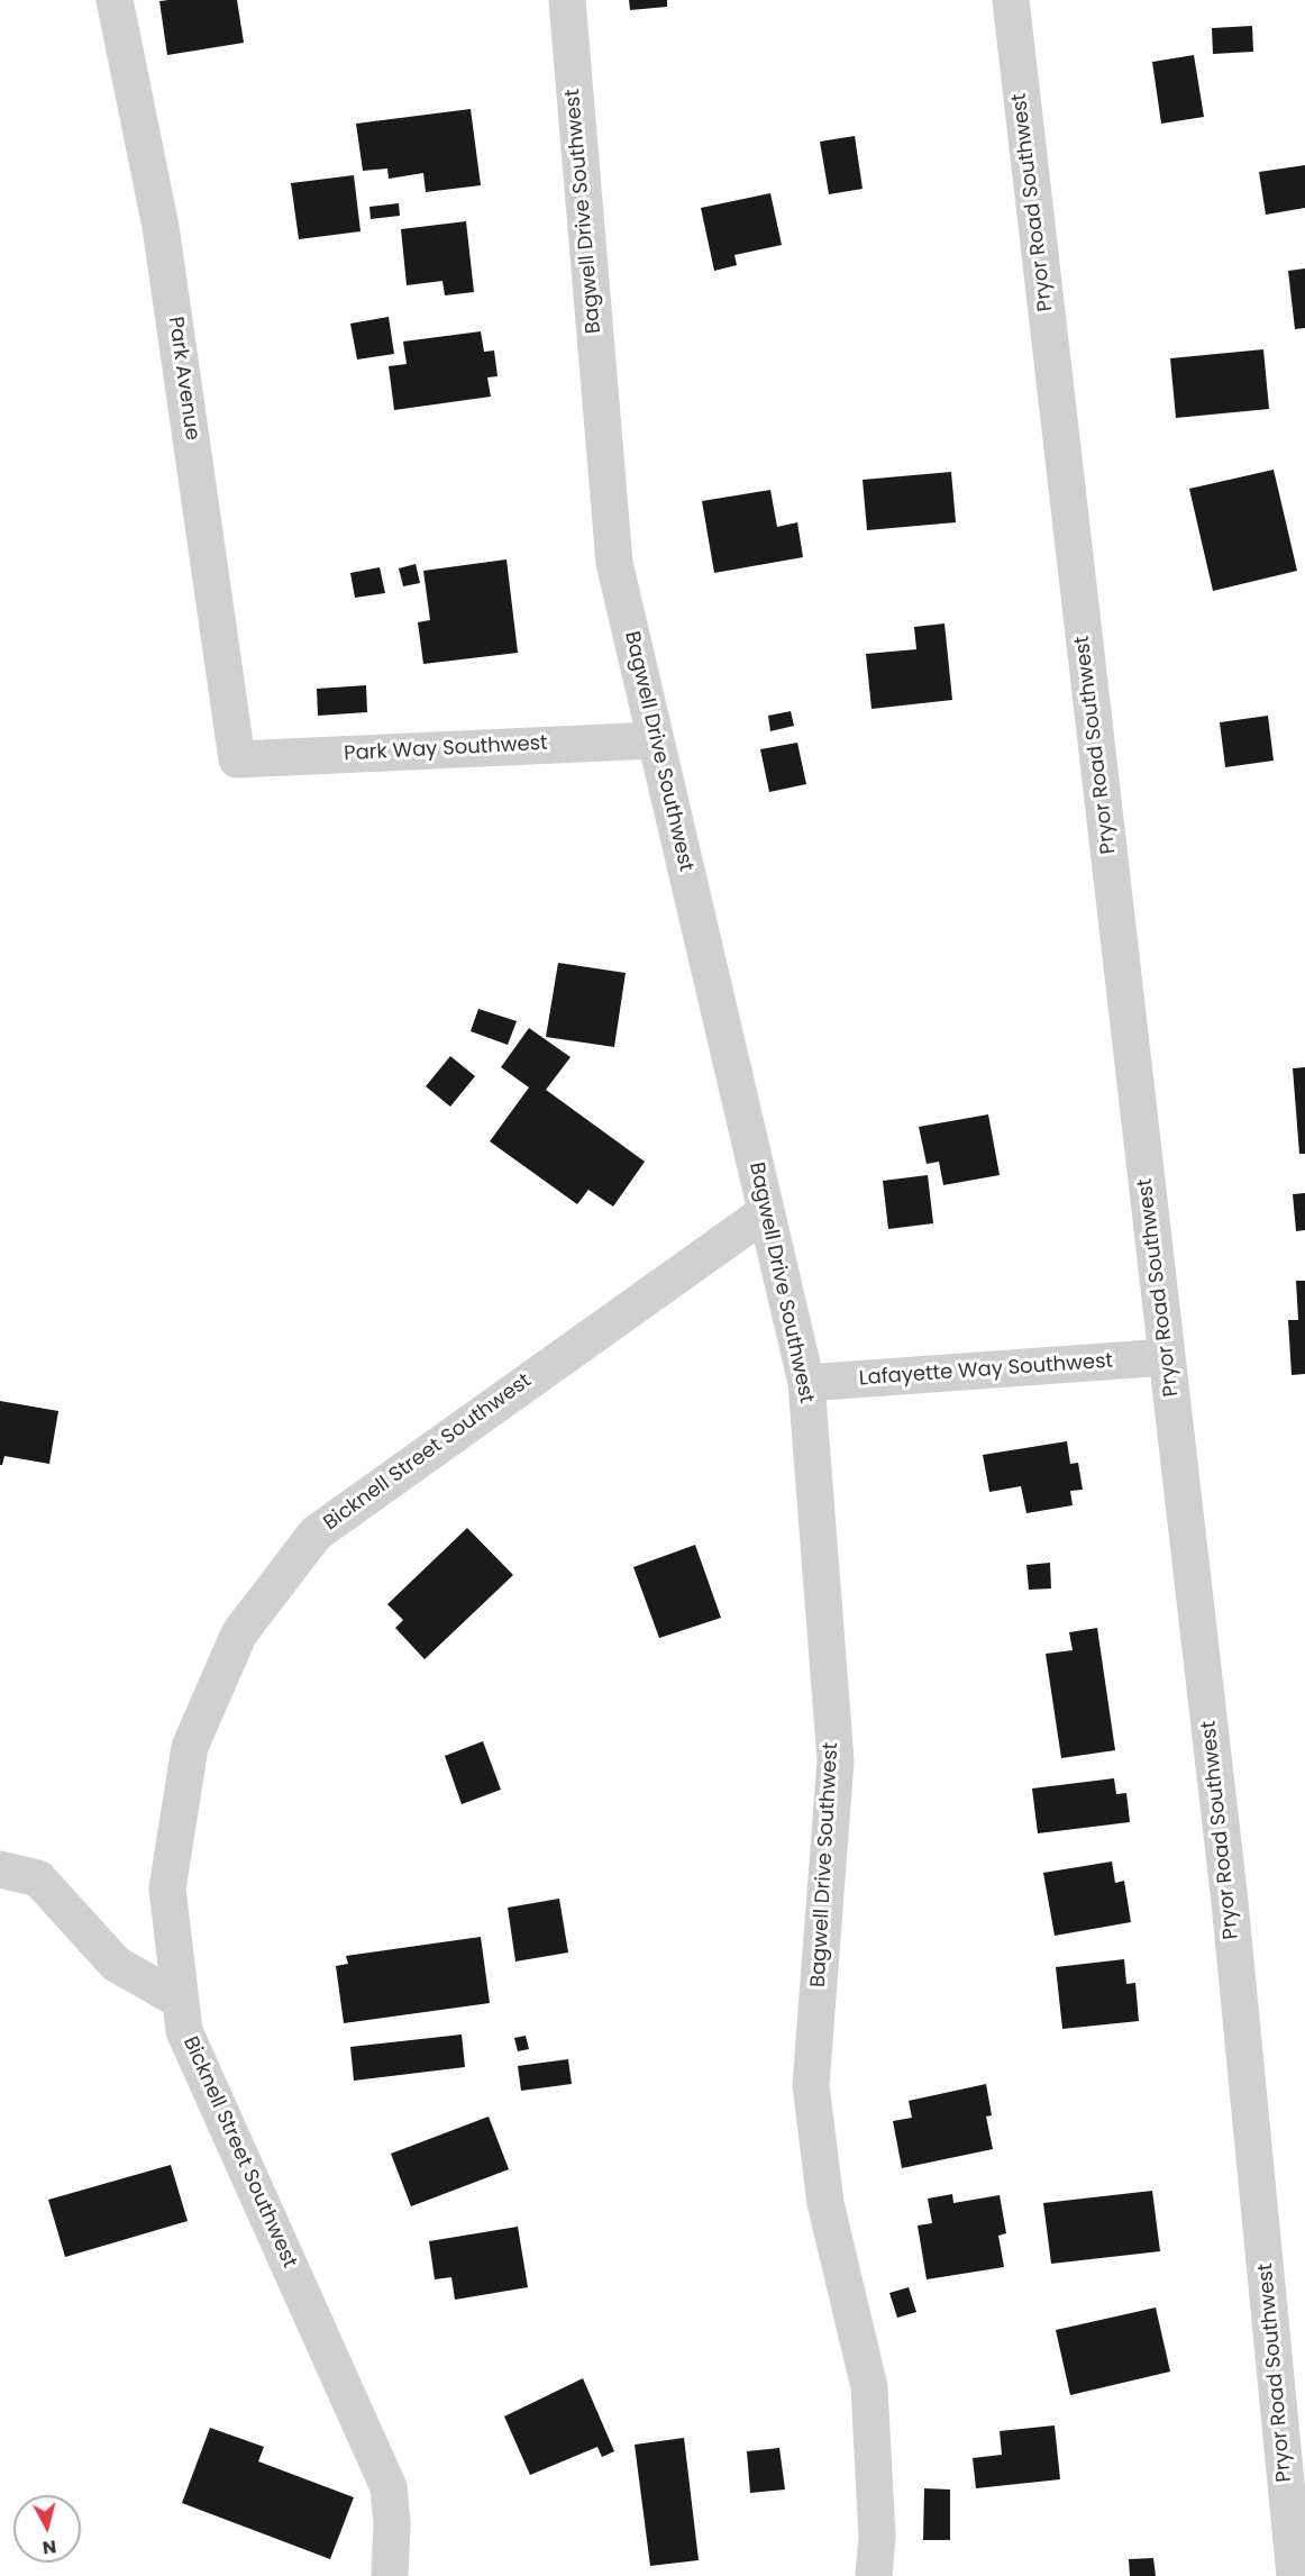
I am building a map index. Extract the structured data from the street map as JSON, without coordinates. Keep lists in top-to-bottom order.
{
  "streets": {
    "street": [
      "Pryor Road Southwest",
      "Bagwell Drive Southwest",
      "Park Avenue",
      "Park Way Southwest",
      "Lafayette Way Southwest",
      "Bicknell Street Southwest"
    ]
  },
  "crossings": [
    ["Pryor Road Southwest", "Lafayette Way Southwest"],
    ["Bagwell Drive Southwest", "Park Way Southwest"],
    ["Bagwell Drive Southwest", "Lafayette Way Southwest"],
    ["Bagwell Drive Southwest", "Bicknell Street Southwest"],
    ["Park Avenue", "Park Way Southwest"]
  ],
  "north": "bottom"
}
